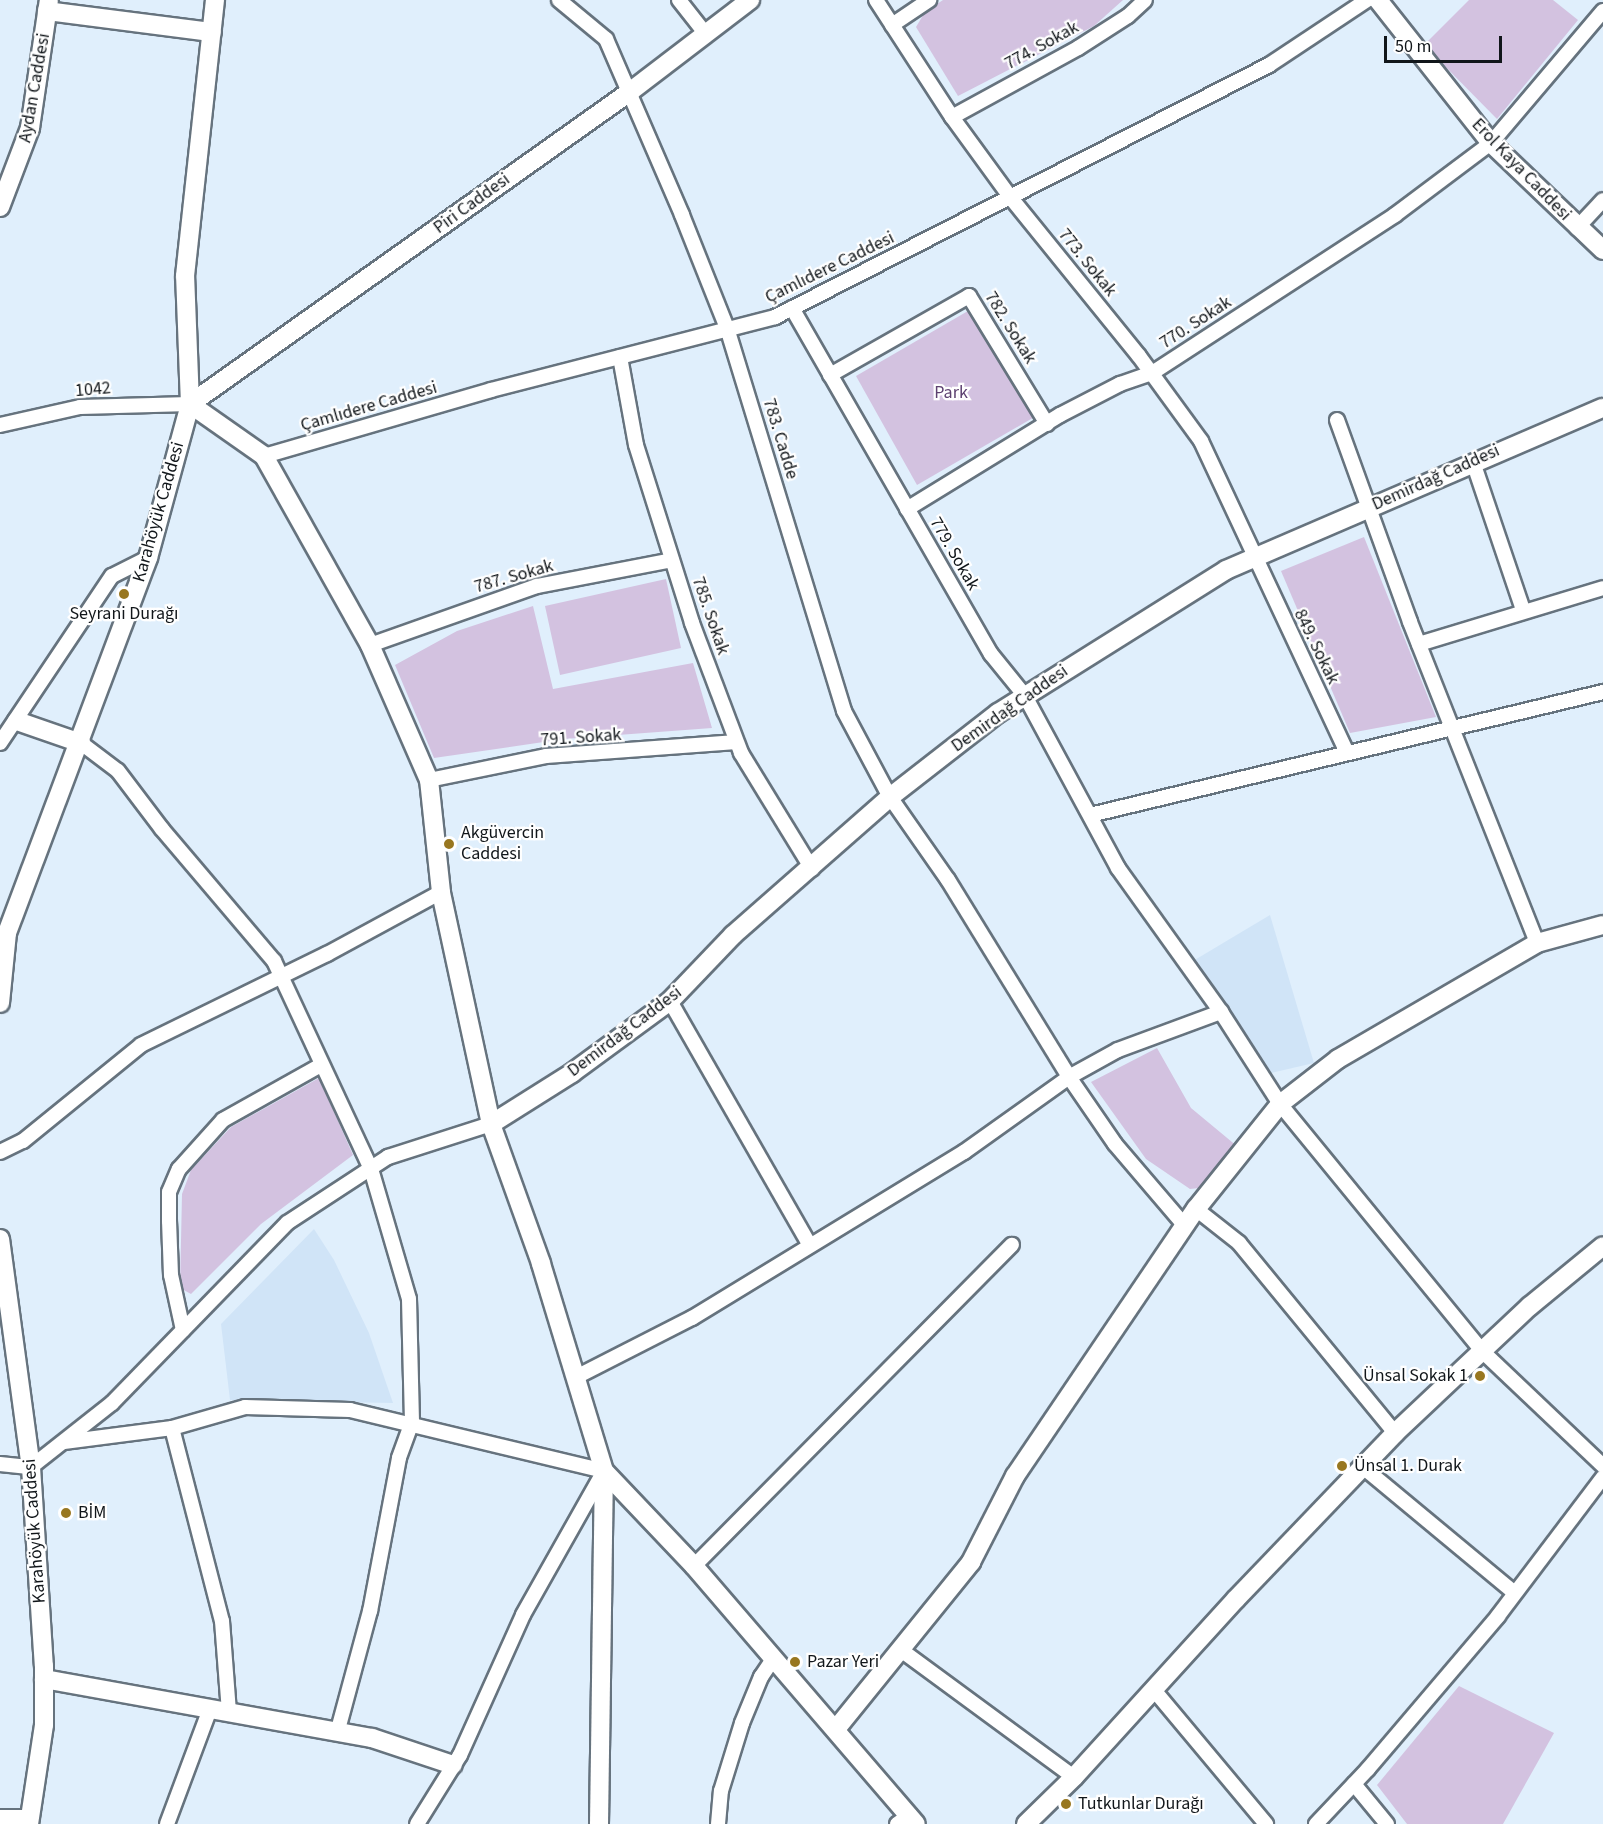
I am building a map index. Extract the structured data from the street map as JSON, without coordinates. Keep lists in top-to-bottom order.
{
  "streets": {
    "street": [
      "774. Sokak",
      "Aydan Caddesi",
      "Erol Kaya Caddesi",
      "Piri Caddesi",
      "773. Sokak",
      "Çamlıdere Caddesi",
      "770. Sokak",
      "782. Sokak",
      "1042",
      "783. Cadde",
      "Demirdağ Caddesi",
      "Karahöyük Caddesi",
      "779. Sokak",
      "787. Sokak",
      "785. Sokak",
      "849. Sokak",
      "791. Sokak"
    ]
  },
  "crossings": [
    ["774. Sokak", "773. Sokak"],
    ["Erol Kaya Caddesi", "770. Sokak"],
    ["Piri Caddesi", "1042"],
    ["Piri Caddesi", "783. Cadde"],
    ["Piri Caddesi", "Karahöyük Caddesi"],
    ["773. Sokak", "Çamlıdere Caddesi"],
    ["773. Sokak", "770. Sokak"],
    ["773. Sokak", "Demirdağ Caddesi"],
    ["773. Sokak", "849. Sokak"],
    ["Çamlıdere Caddesi", "783. Cadde"],
    ["Çamlıdere Caddesi", "779. Sokak"],
    ["Çamlıdere Caddesi", "785. Sokak"],
    ["770. Sokak", "782. Sokak"],
    ["770. Sokak", "779. Sokak"],
    ["782. Sokak", "779. Sokak"],
    ["1042", "Karahöyük Caddesi"],
    ["783. Cadde", "Demirdağ Caddesi"],
    ["Demirdağ Caddesi", "779. Sokak"],
    ["Demirdağ Caddesi", "785. Sokak"],
    ["Demirdağ Caddesi", "849. Sokak"],
    ["787. Sokak", "785. Sokak"],
    ["785. Sokak", "791. Sokak"]
  ],
  "parks": ["Park"],
  "places": [
    "Seyrani Durağı",
    "Akgüvercin Caddesi",
    "Ünsal Sokak 1",
    "Ünsal 1. Durak",
    "BİM",
    "Pazar Yeri",
    "Tutkunlar Durağı"
  ],
  "scale_bar": "50 m"
}
